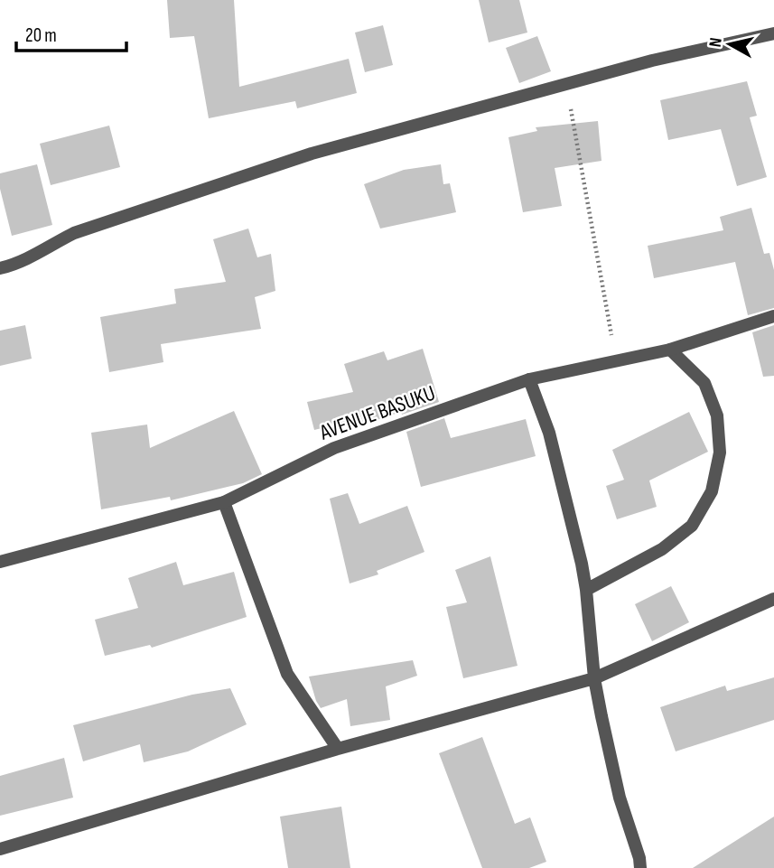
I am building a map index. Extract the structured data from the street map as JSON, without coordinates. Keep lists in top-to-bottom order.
{
  "streets": {
    "street": ["AVENUE BASUKU"]
  },
  "scale_bar": "20 m",
  "north": "left"
}
